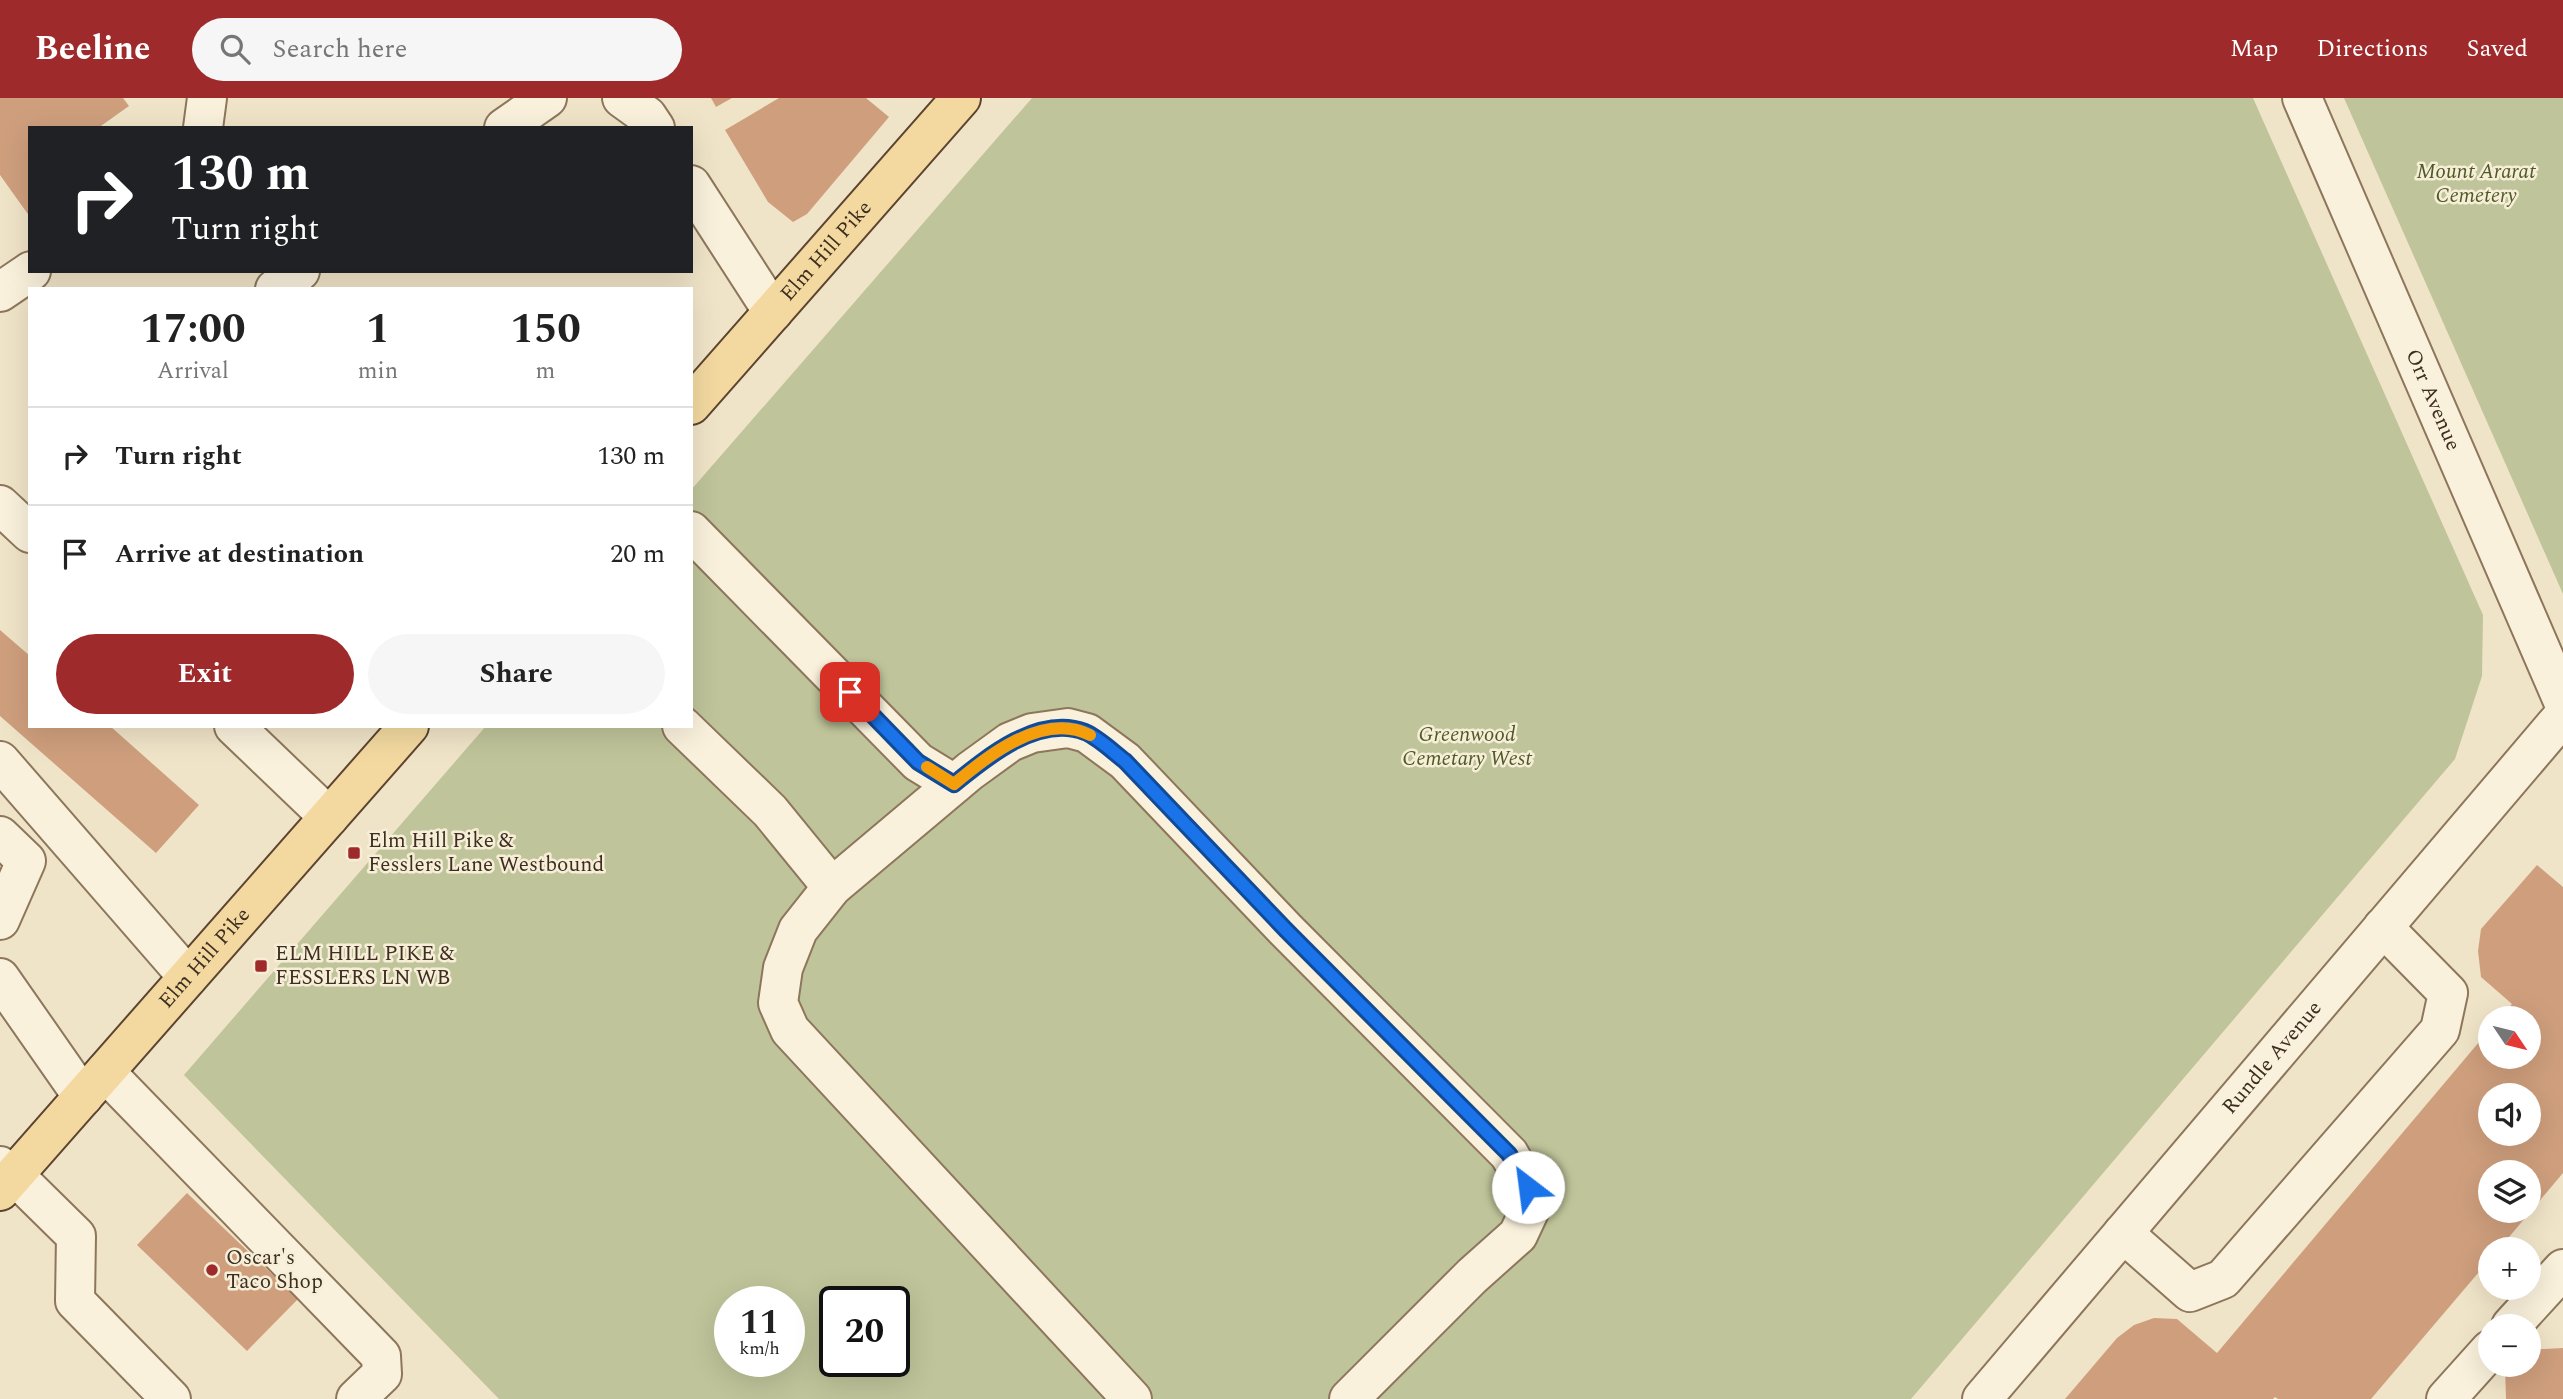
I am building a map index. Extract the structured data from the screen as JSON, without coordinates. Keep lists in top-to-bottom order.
{
  "streets": {
    "main road": ["Elm Hill Pike"],
    "street": ["Orr Avenue", "Rundle Avenue"]
  },
  "parks": ["Mount Ararat Cemetery", "Greenwood Cemetary West"],
  "places": {
    "transit": ["Elm Hill Pike & Fesslers Lane Westbound", "ELM HILL PIKE & FESSLERS LN WB"],
    "other": ["Oscar's Taco Shop"]
  },
  "north": "bottom right",
  "page": {
    "header": "Beeline",
    "search": "Search here",
    "nav": ["Map", "Directions", "Saved"],
    "turn": ["130 m", "Turn right"],
    "eta": [
      "17:00",
      "Arrival",
      "1",
      "min",
      "150",
      "m"
    ],
    "list": [
      {
        "name": "Turn right",
        "value": "130 m"
      },
      {
        "name": "Arrive at destination",
        "value": "20 m"
      }
    ],
    "buttons": ["Exit", "Share"],
    "map_buttons": ["+", "−"],
    "speed": "11 km/h",
    "limit": "20"
  }
}
